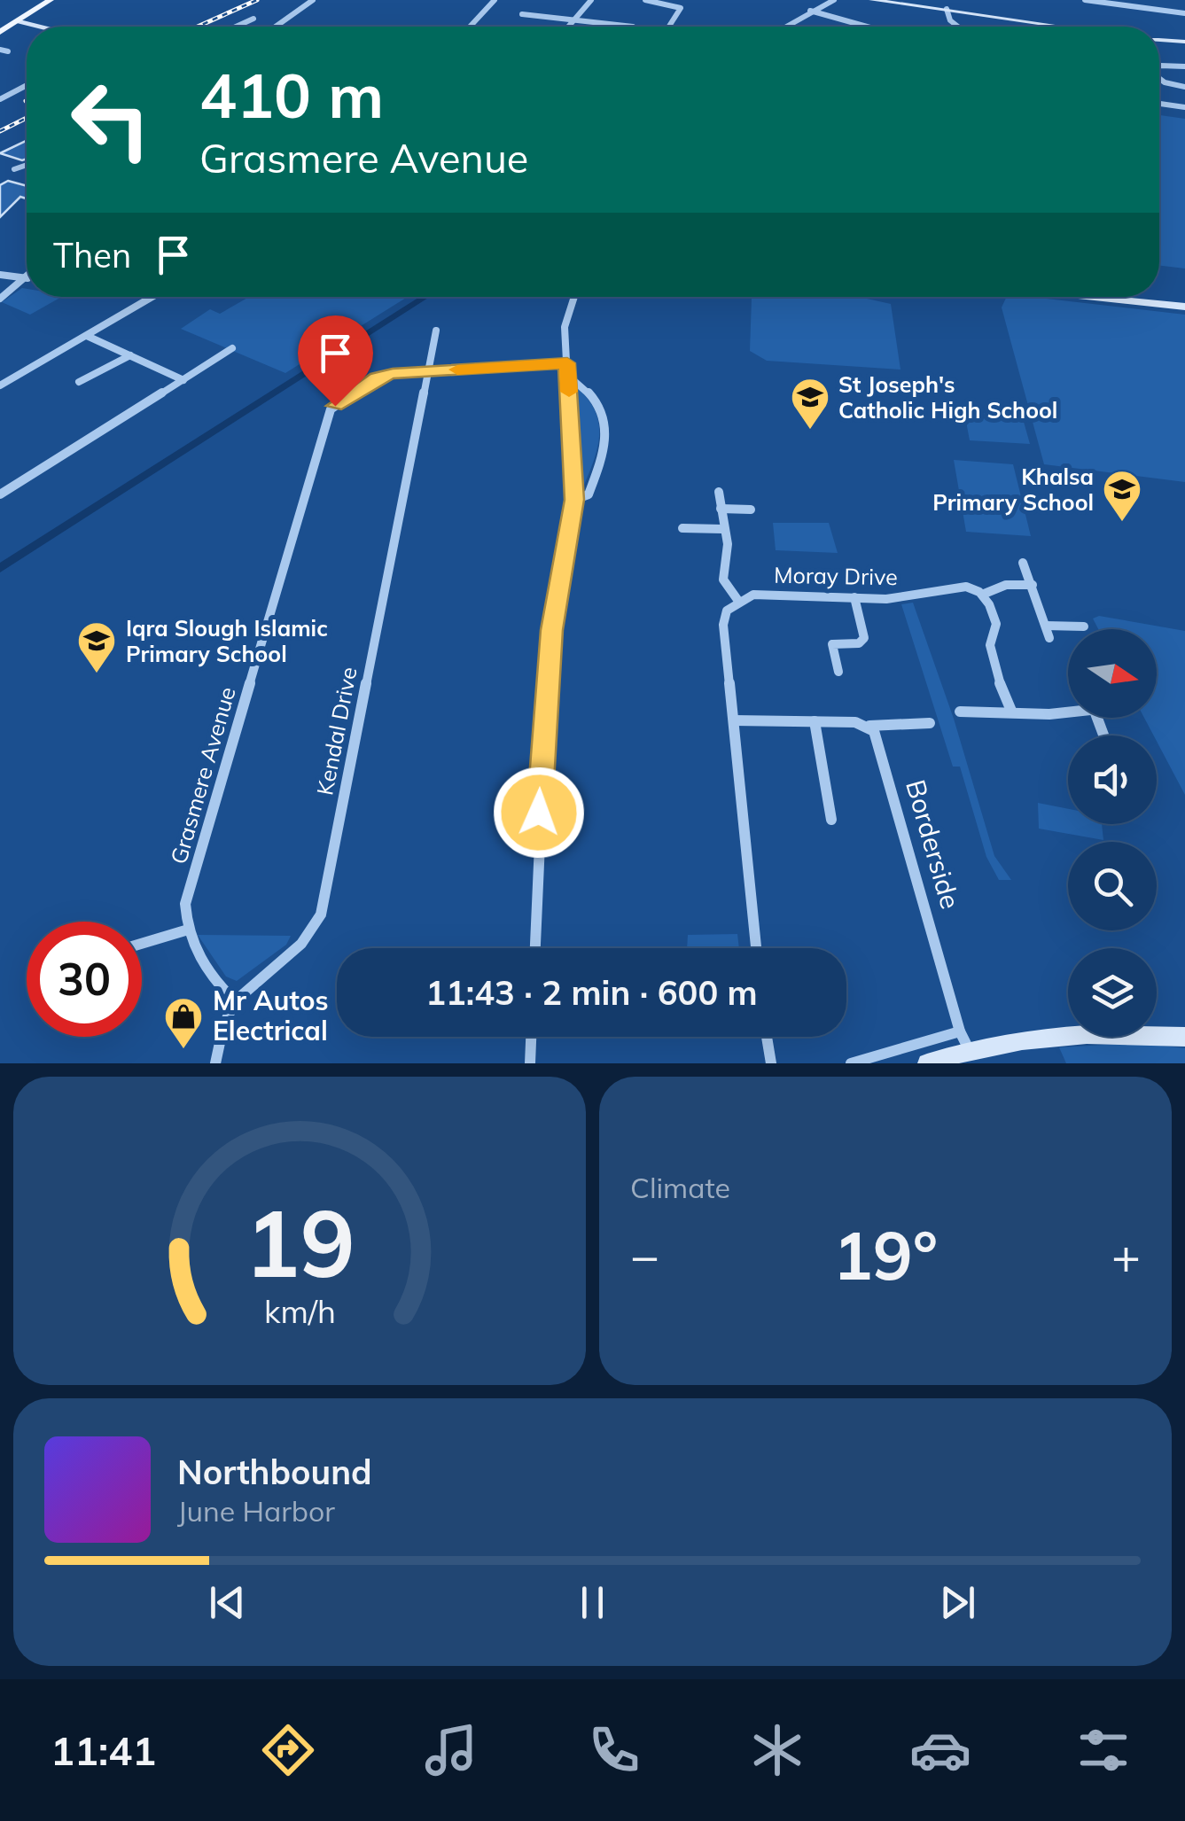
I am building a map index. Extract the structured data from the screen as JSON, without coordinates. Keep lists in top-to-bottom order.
{
  "streets": {
    "street": [
      "Moray Drive",
      "Kendal Drive",
      "Grasmere Avenue",
      "Borderside"
    ]
  },
  "crossings": [
    ["Kendal Drive", "Grasmere Avenue"]
  ],
  "places": {
    "school or university": ["St Joseph's Catholic High School", "Khalsa Primary School", "Iqra Slough Islamic Primary School"],
    "shop": ["Mr Autos Electrical"]
  },
  "north": "right",
  "page": {
    "turn": ["410 m", "Grasmere Avenue"],
    "then": "Then",
    "limit": "30",
    "trip": "11:43 · 2 min · 600 m",
    "tile": "Climate",
    "heat": ["−", "19°", "+"],
    "song": ["Northbound", "June Harbor"],
    "tabs": "11:41",
    "gauge": ["19", "km/h"]
  }
}
